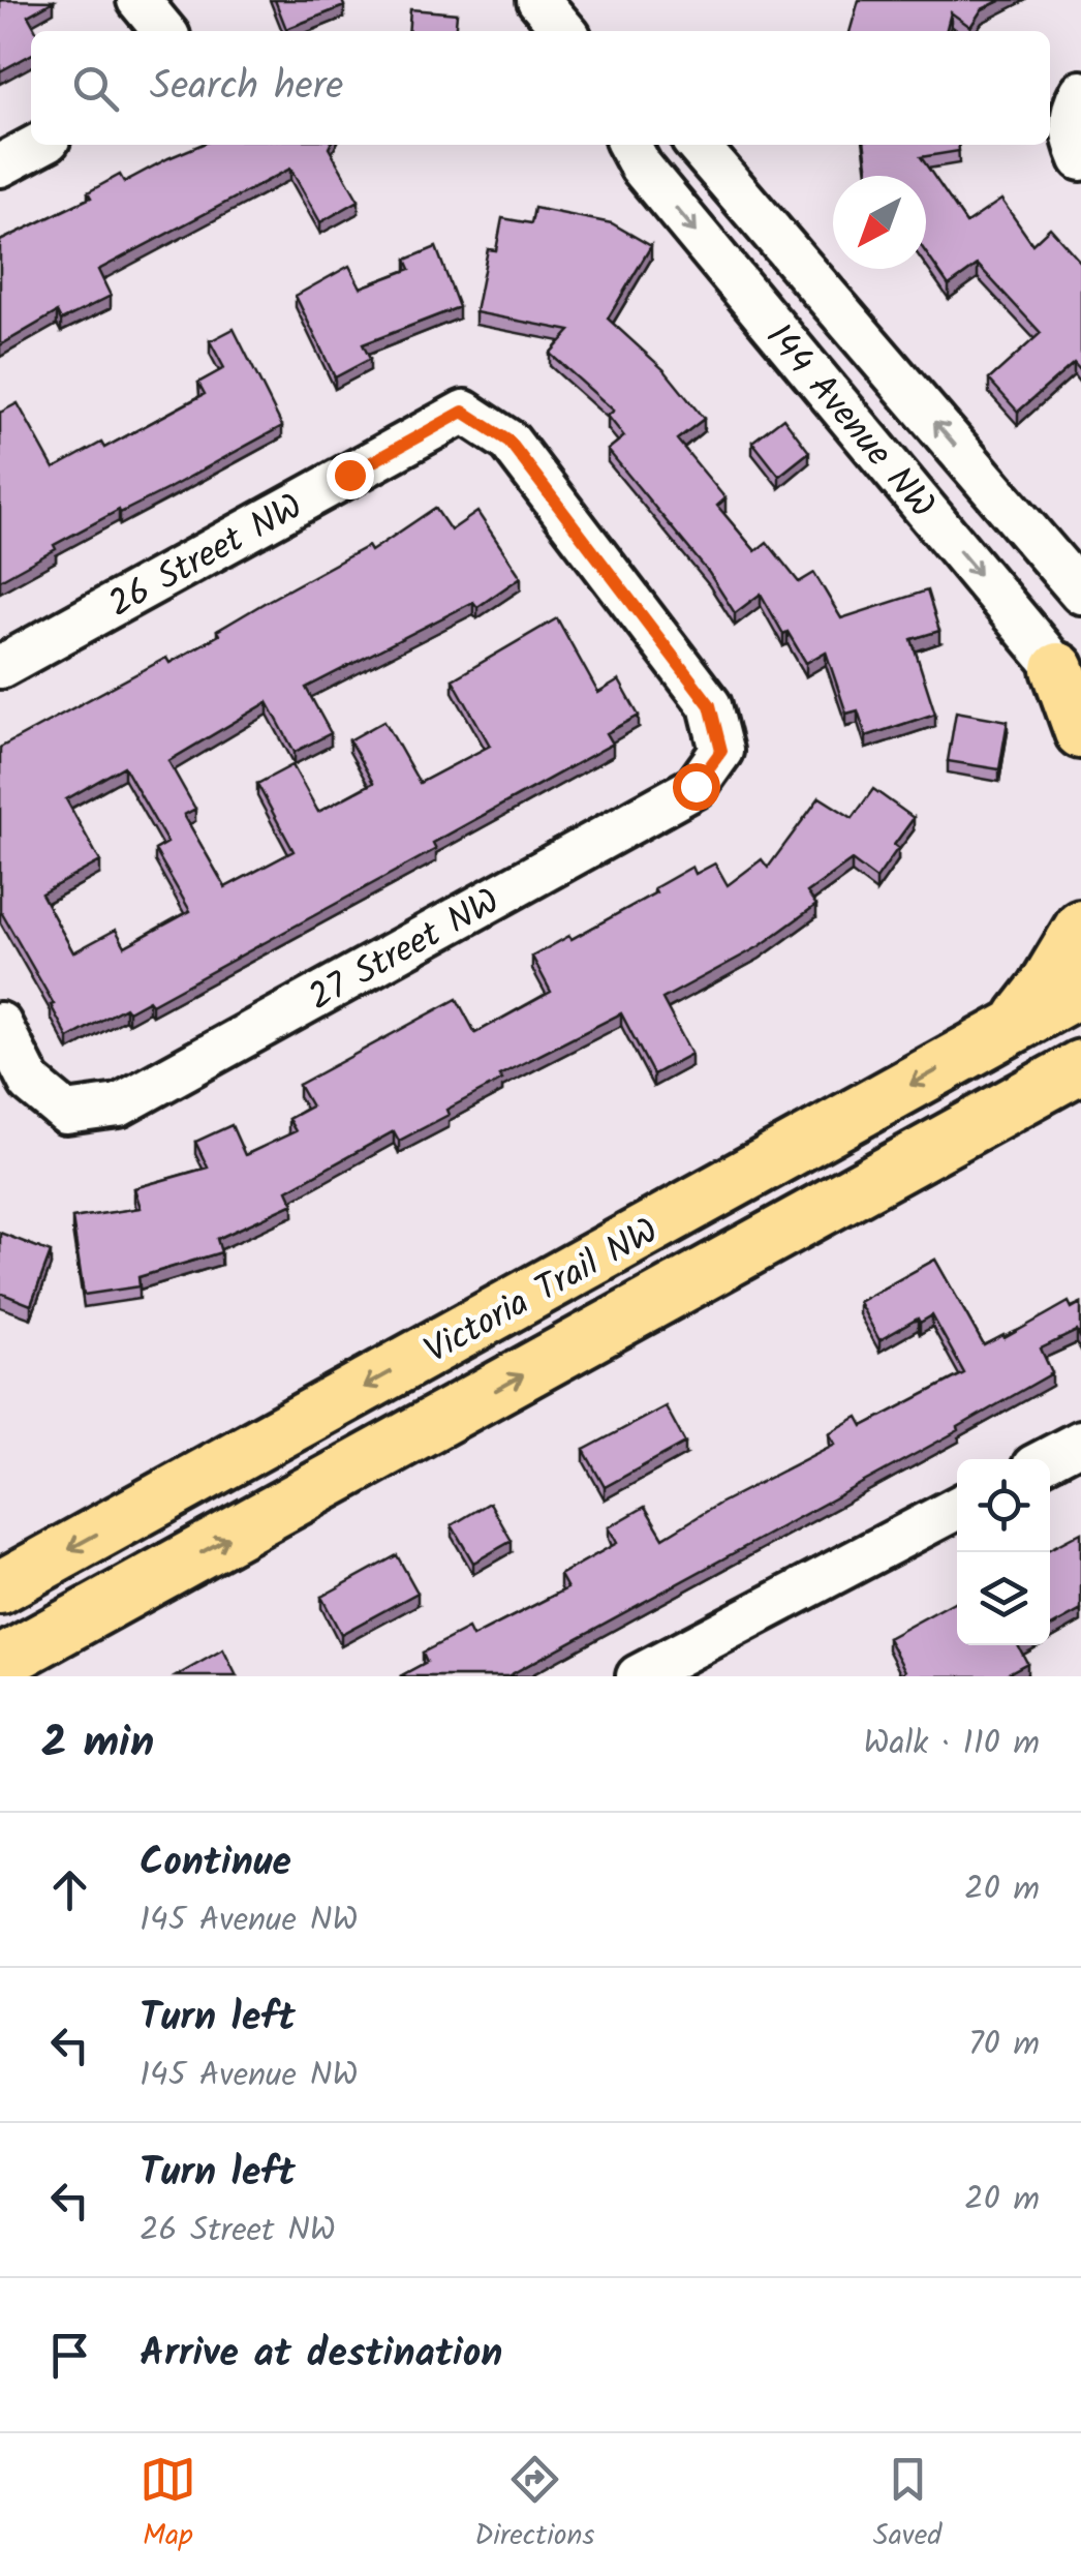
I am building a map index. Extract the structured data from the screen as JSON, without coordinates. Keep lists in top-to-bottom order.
{
  "streets": {
    "main road": ["Victoria Trail NW"],
    "street": ["144 Avenue NW", "26 Street NW", "27 Street NW"]
  },
  "crossings": [
    ["26 Street NW", "27 Street NW"]
  ],
  "north": "bottom left",
  "page": {
    "search": "Search here",
    "heading": ["2 min", "Walk · 110 m"],
    "list": [
      ["Continue", "145 Avenue NW", "20 m"],
      ["Turn left", "145 Avenue NW", "70 m"],
      ["Turn left", "26 Street NW", "20 m"],
      "Arrive at destination"
    ],
    "nav": ["Map", "Directions", "Saved"]
  }
}
